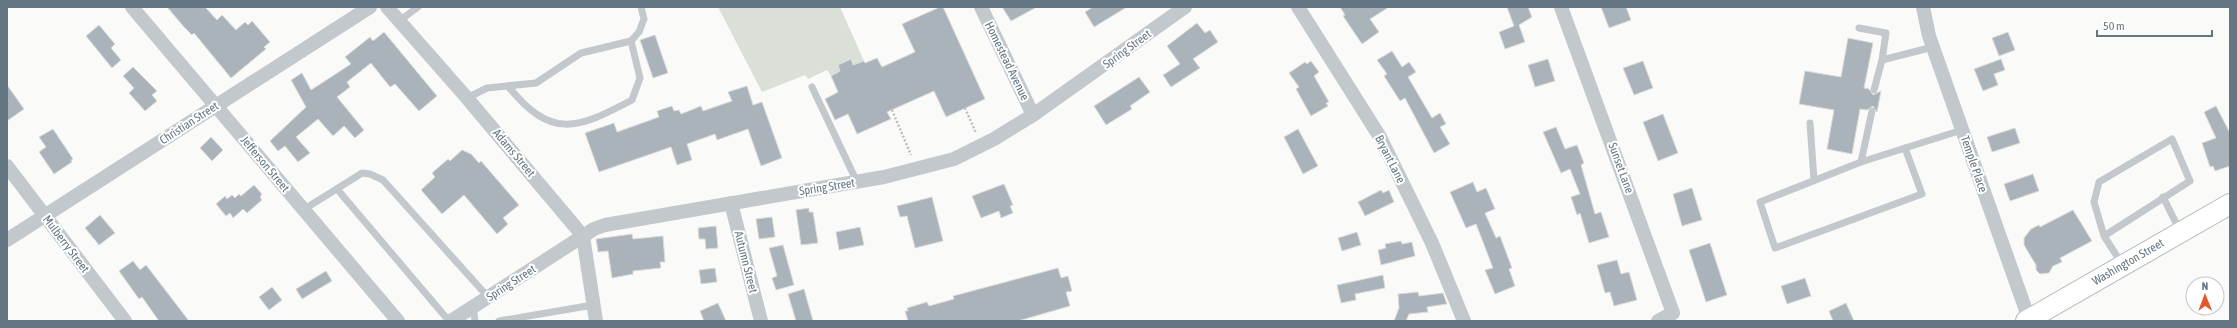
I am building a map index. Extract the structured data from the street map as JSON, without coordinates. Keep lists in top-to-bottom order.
{
  "streets": {
    "main road": ["Washington Street"],
    "street": [
      "Spring Street",
      "Homestead Avenue",
      "Christian Street",
      "Adams Street",
      "Bryant Lane",
      "Jefferson Street",
      "Temple Place",
      "Sunset Lane",
      "Mulberry Street",
      "Autumn Street"
    ]
  },
  "crossings": [
    ["Spring Street", "Homestead Avenue"],
    ["Spring Street", "Adams Street"],
    ["Spring Street", "Autumn Street"],
    ["Christian Street", "Jefferson Street"],
    ["Christian Street", "Mulberry Street"],
    ["Temple Place", "Washington Street"]
  ],
  "scale_bar": "50 m",
  "north": "top"
}
